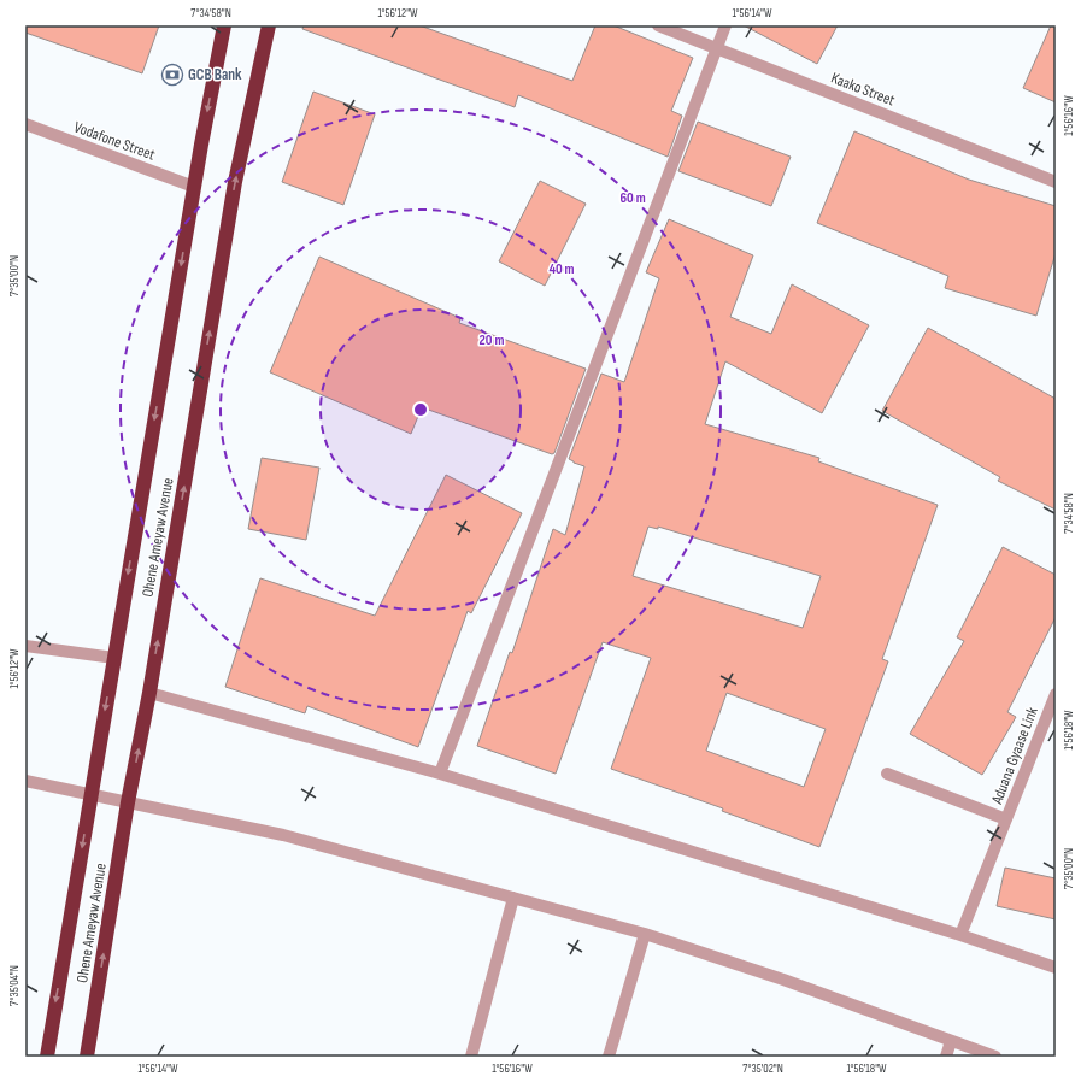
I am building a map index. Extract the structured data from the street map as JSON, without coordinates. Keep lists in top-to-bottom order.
{
  "streets": {
    "highway": ["Ohene Ameyaw Avenue"],
    "street": ["Kaako Street", "Vodafone Street", "Aduana Gyaase Link"]
  },
  "crossings": [
    ["Vodafone Street", "Ohene Ameyaw Avenue"]
  ],
  "places": {
    "bank": ["GCB Bank"]
  },
  "coordinates": [
    "7°34'58\"N",
    "1°56'12\"W",
    "1°56'14\"W",
    "1°56'16\"W",
    "7°35'00\"N",
    "1°56'18\"W",
    "7°35'04\"N",
    "7°35'02\"N"
  ],
  "rings": ["60 m", "40 m", "20 m"]
}
